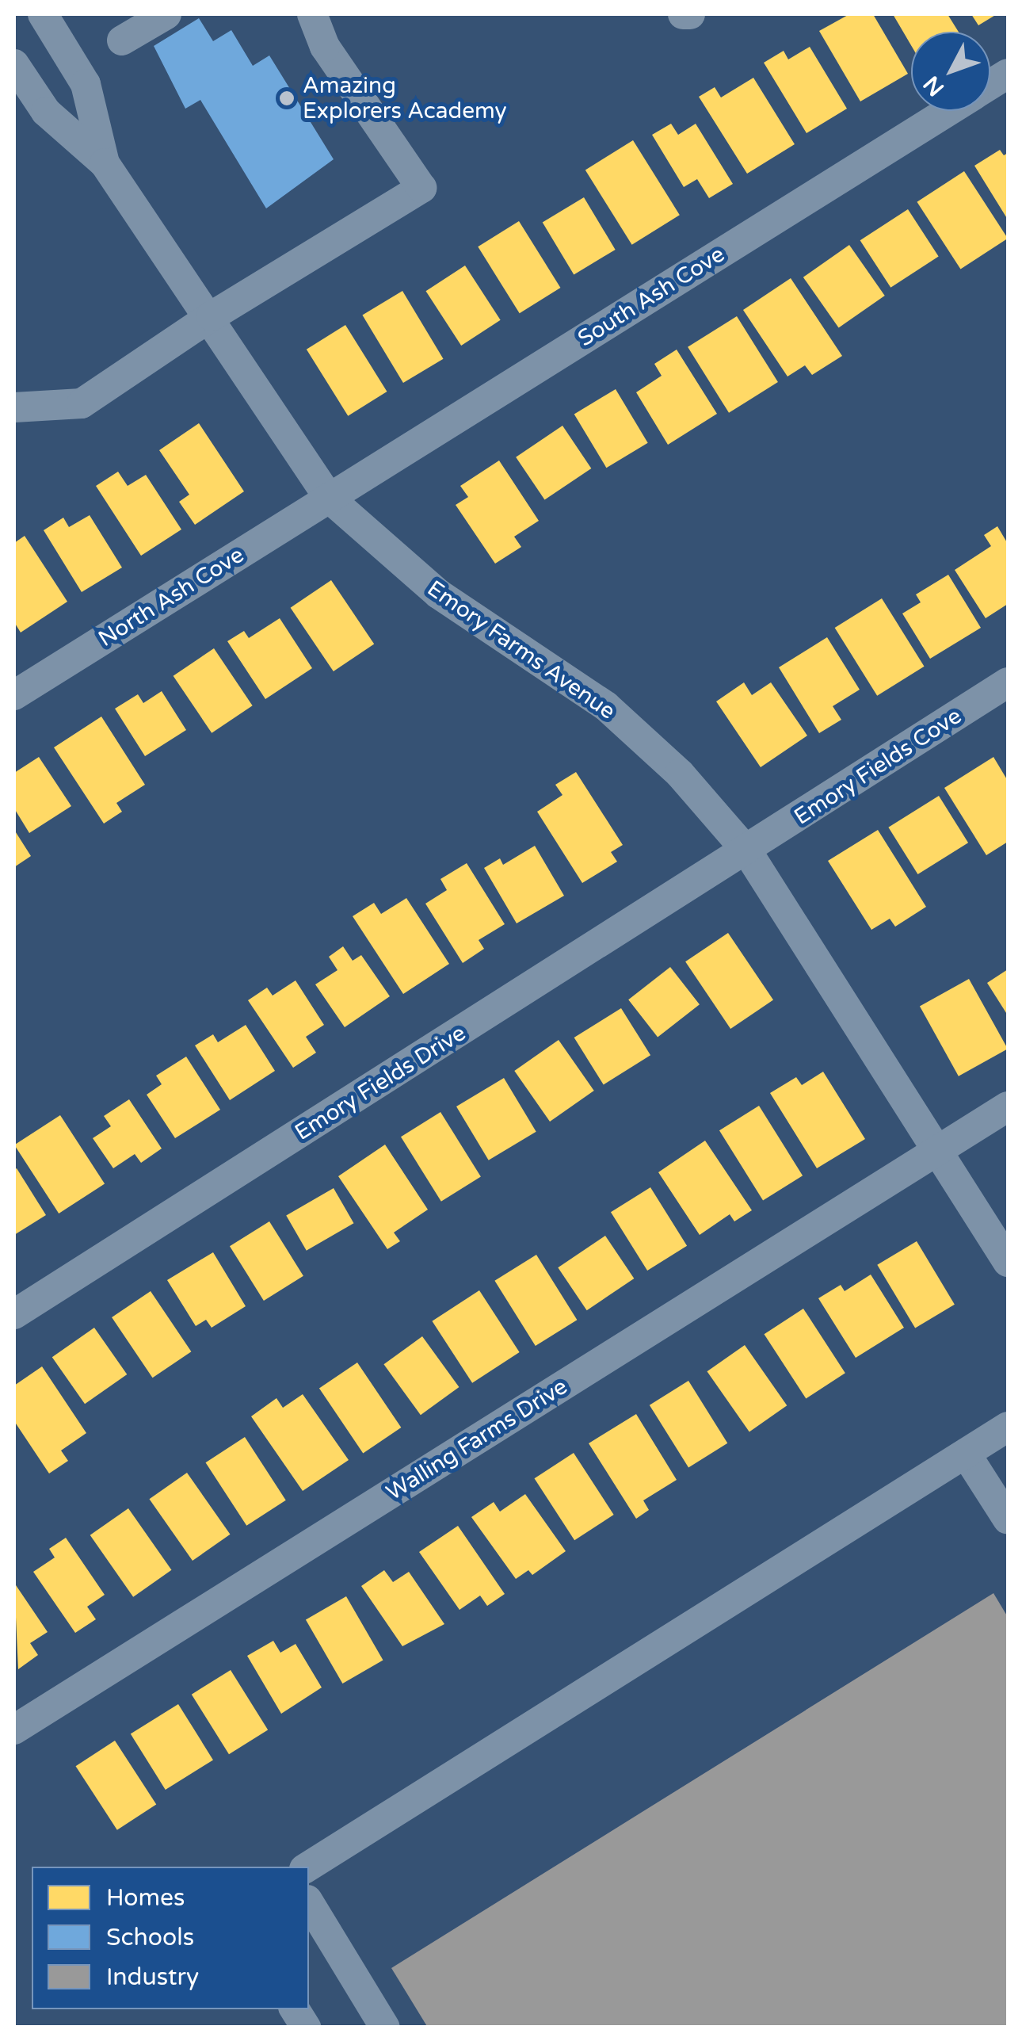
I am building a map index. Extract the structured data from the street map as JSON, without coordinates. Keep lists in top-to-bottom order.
{
  "streets": {
    "street": [
      "South Ash Cove",
      "North Ash Cove",
      "Emory Farms Avenue",
      "Emory Fields Cove",
      "Emory Fields Drive",
      "Walling Farms Drive"
    ]
  },
  "crossings": [
    ["South Ash Cove", "North Ash Cove"],
    ["South Ash Cove", "Emory Farms Avenue"],
    ["North Ash Cove", "Emory Farms Avenue"],
    ["Emory Farms Avenue", "Emory Fields Cove"],
    ["Emory Farms Avenue", "Emory Fields Drive"],
    ["Emory Farms Avenue", "Walling Farms Drive"],
    ["Emory Fields Cove", "Emory Fields Drive"]
  ],
  "places": ["Amazing Explorers Academy"],
  "legend": ["Homes", "Schools", "Industry"],
  "north": "bottom left"
}
